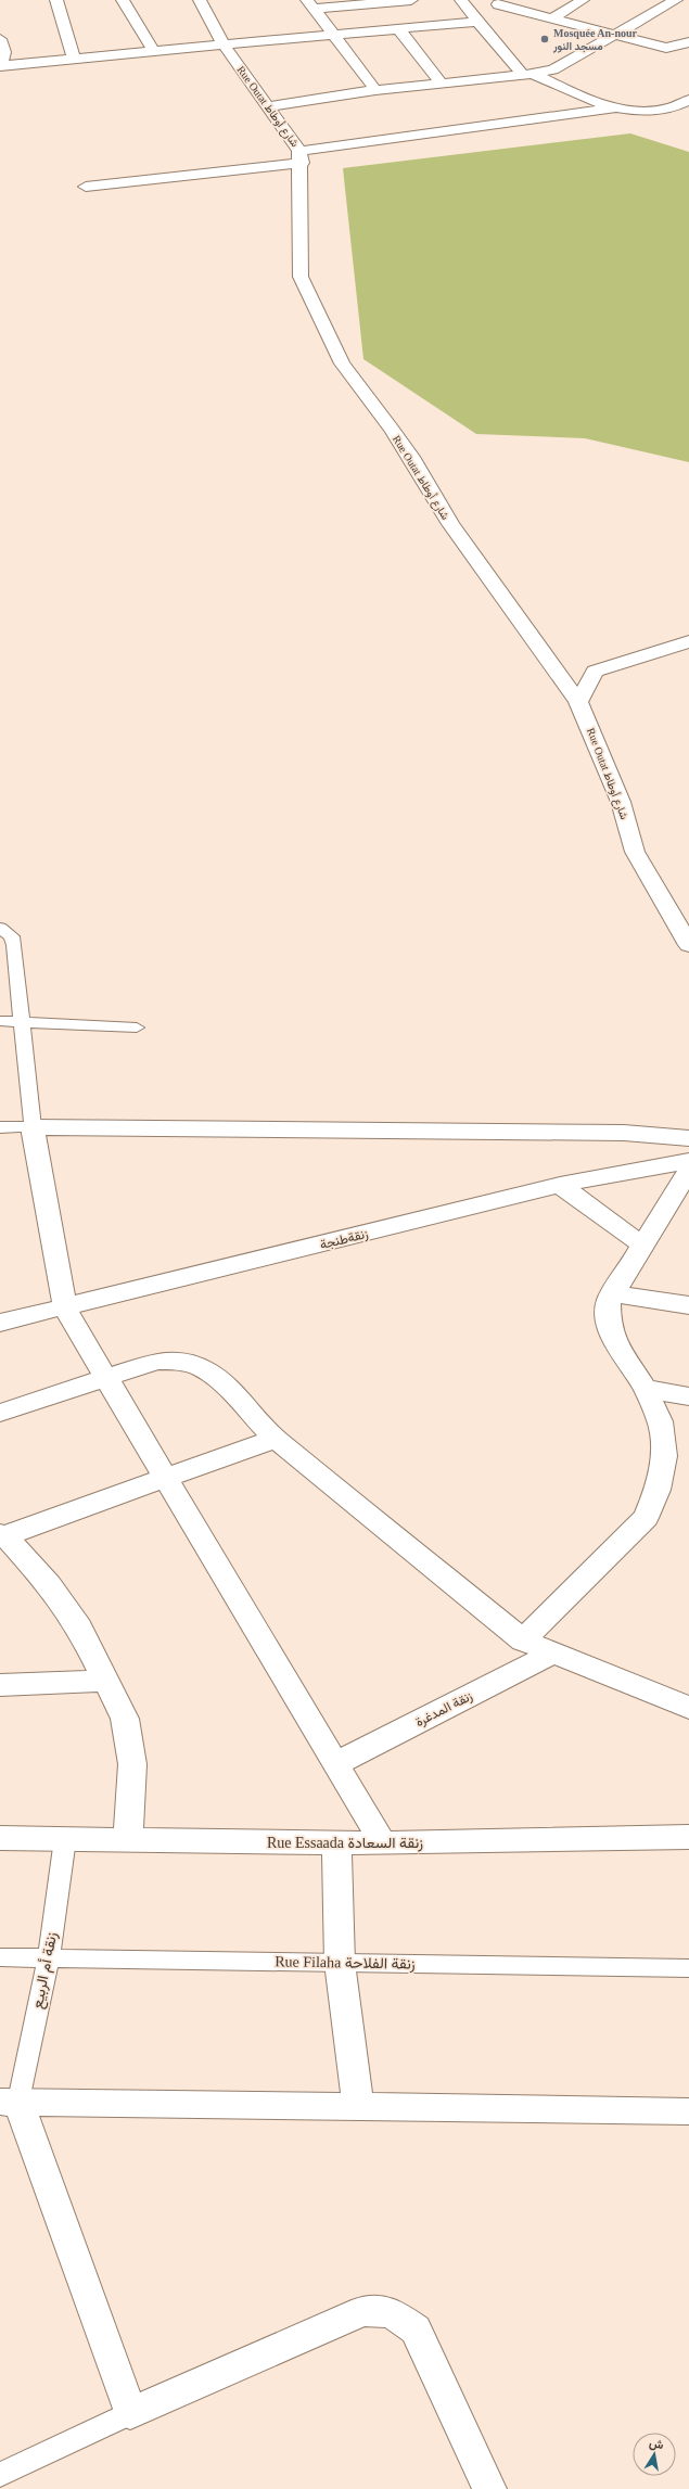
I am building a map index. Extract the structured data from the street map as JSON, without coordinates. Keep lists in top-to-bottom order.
{
  "streets": {
    "street": [
      "Rue Outat شارع أوطاط",
      "زنقةطنجة",
      "زنقة المدغرة",
      "Rue Essaada زنقة السعادة"
    ],
    "lane": ["Rue Filaha زنقة الفلاحة", "زنقة أم الربيع"]
  },
  "crossings": [
    ["Rue Essaada زنقة السعادة", "زنقة أم الربيع"],
    ["Rue Filaha زنقة الفلاحة", "زنقة أم الربيع"]
  ],
  "places": ["Mosquée An-nour مسجد النور"],
  "north": "top"
}
